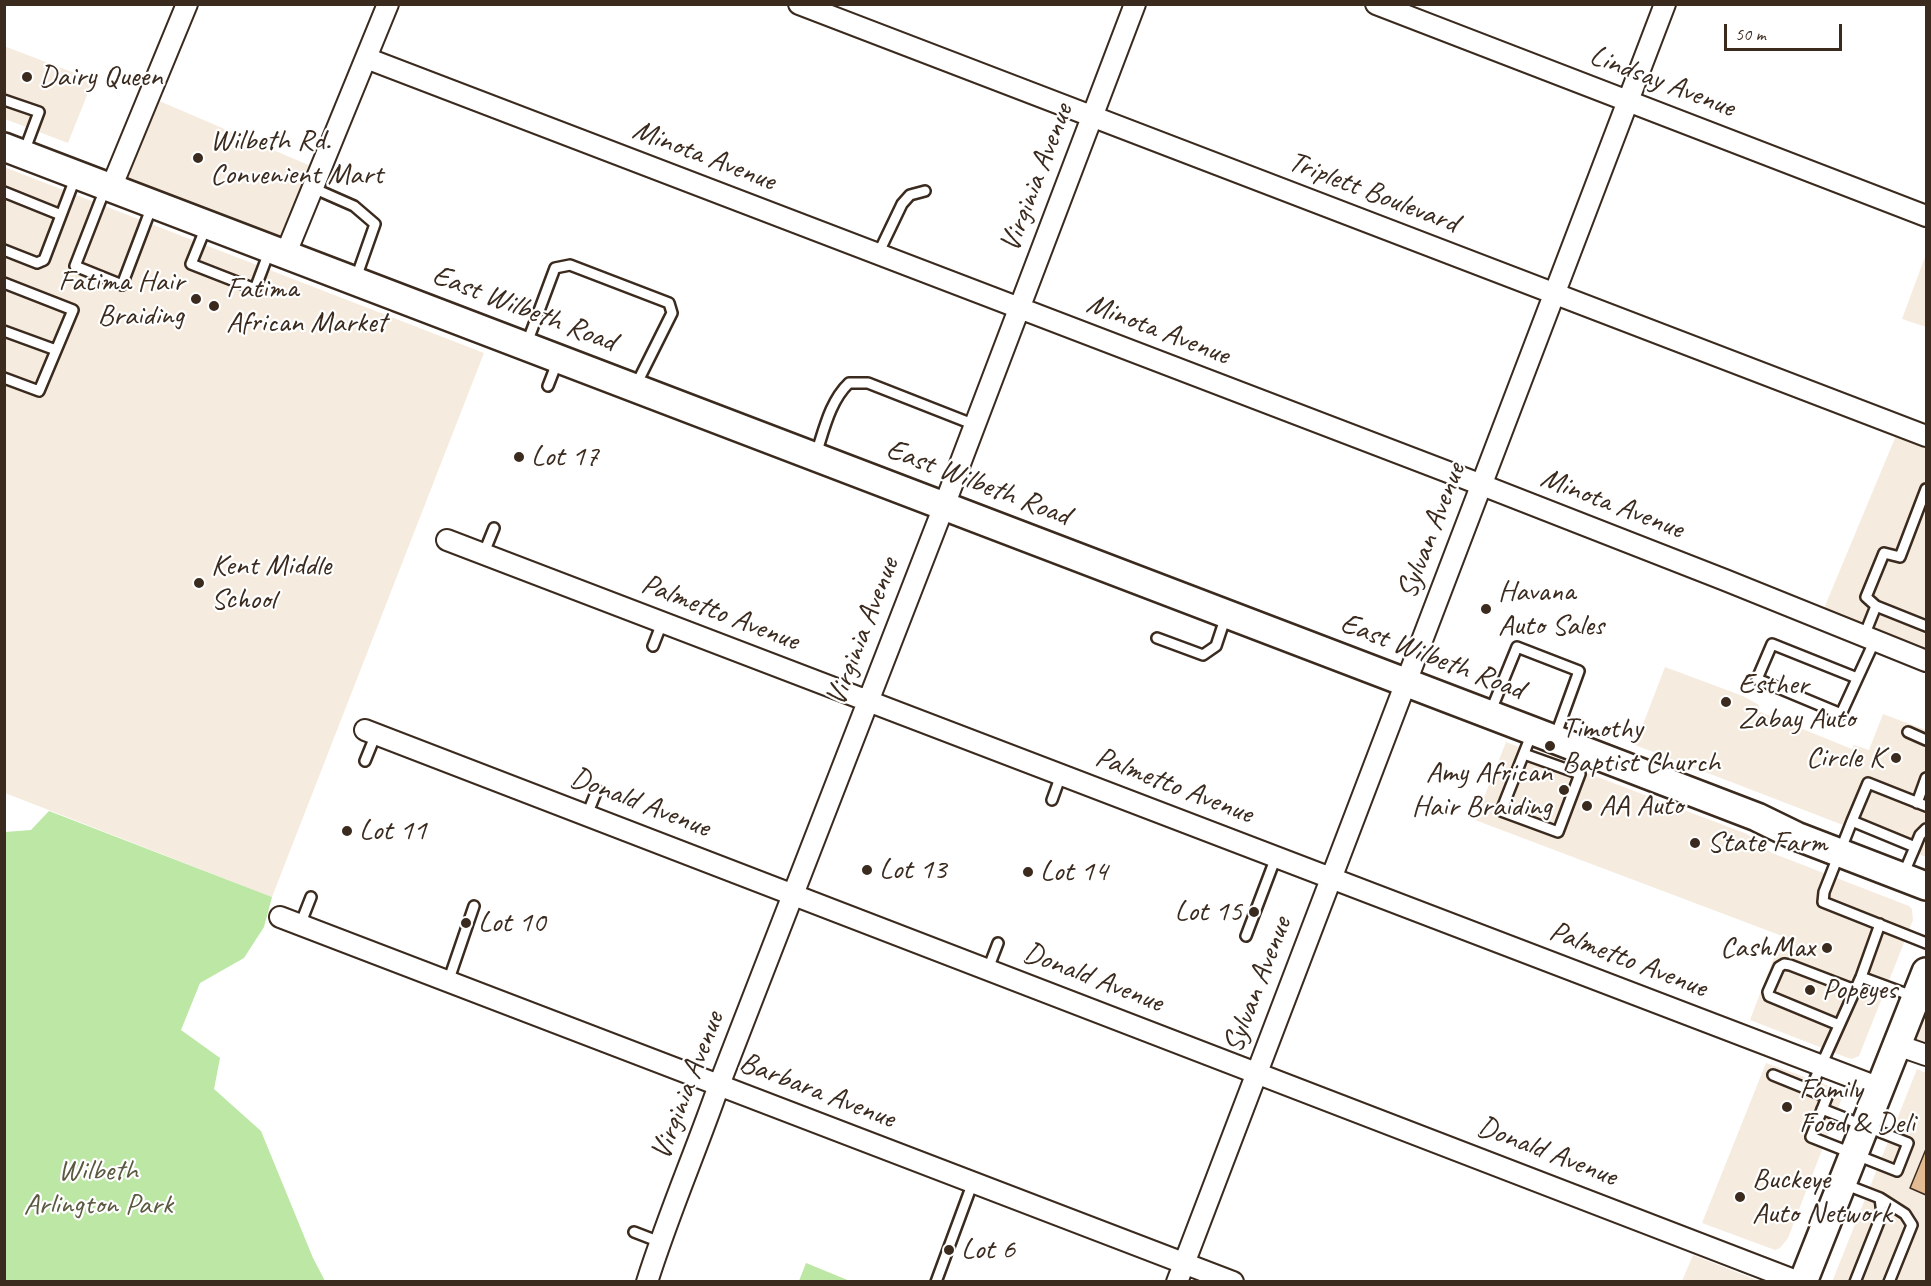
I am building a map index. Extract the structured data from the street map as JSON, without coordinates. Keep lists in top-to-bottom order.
{
  "streets": {
    "main road": ["East Wilbeth Road"],
    "street": [
      "Lindsay Avenue",
      "Minota Avenue",
      "Virginia Avenue",
      "Triplett Boulevard",
      "Sylvan Avenue",
      "Palmetto Avenue",
      "Donald Avenue",
      "Barbara Avenue"
    ]
  },
  "crossings": [
    ["Lindsay Avenue", "Sylvan Avenue"],
    ["Minota Avenue", "Virginia Avenue"],
    ["Minota Avenue", "Sylvan Avenue"],
    ["Virginia Avenue", "Triplett Boulevard"],
    ["Virginia Avenue", "East Wilbeth Road"],
    ["Virginia Avenue", "Palmetto Avenue"],
    ["Virginia Avenue", "Donald Avenue"],
    ["Virginia Avenue", "Barbara Avenue"],
    ["Triplett Boulevard", "Sylvan Avenue"],
    ["East Wilbeth Road", "Sylvan Avenue"],
    ["Sylvan Avenue", "Palmetto Avenue"],
    ["Sylvan Avenue", "Donald Avenue"],
    ["Sylvan Avenue", "Barbara Avenue"]
  ],
  "parks": ["Wilbeth Arlington Park"],
  "places": [
    "Dairy Queen",
    "Wilbeth Rd. Convenient Mart",
    "Fatima Hair Braiding",
    "Fatima African Market",
    "Lot 17",
    "Kent Middle School",
    "Havana Auto Sales",
    "Esther Zabay Auto",
    "Timothy Baptist Church",
    "Circle K",
    "Amy African Hair Braiding",
    "AA Auto",
    "Lot 11",
    "State Farm",
    "Lot 13",
    "Lot 14",
    "Lot 15",
    "Lot 10",
    "CashMax",
    "Popeyes",
    "Family Food & Deli",
    "Buckeye Auto Network",
    "Lot 6"
  ],
  "scale_bar": "50 m"
}
